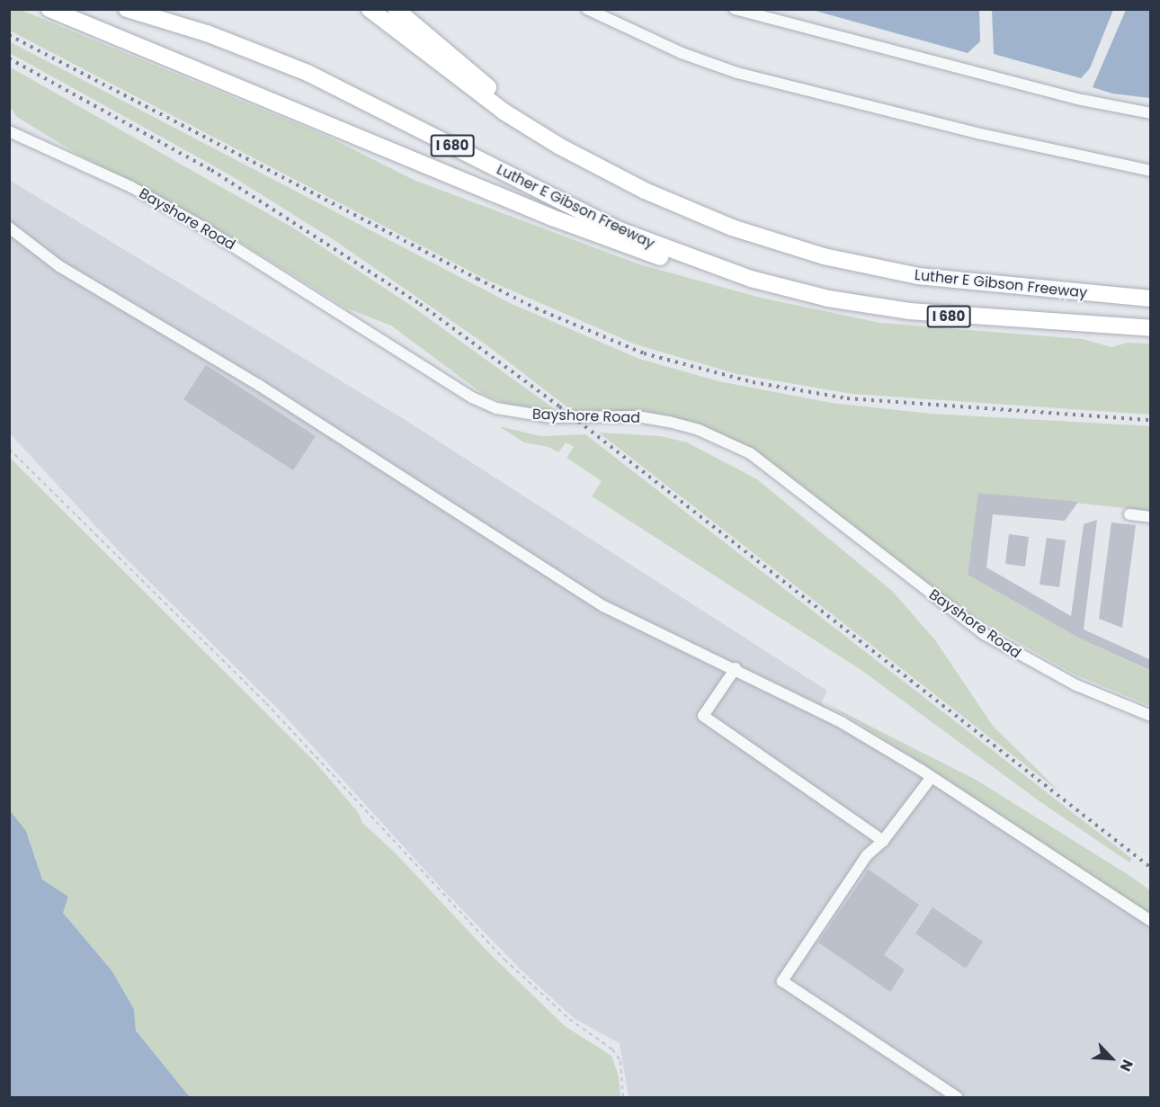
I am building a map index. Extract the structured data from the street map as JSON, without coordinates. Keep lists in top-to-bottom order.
{
  "streets": {
    "highway": ["I 680", "Luther E Gibson Freeway"],
    "street": ["Bayshore Road"]
  },
  "north": "bottom right"
}
